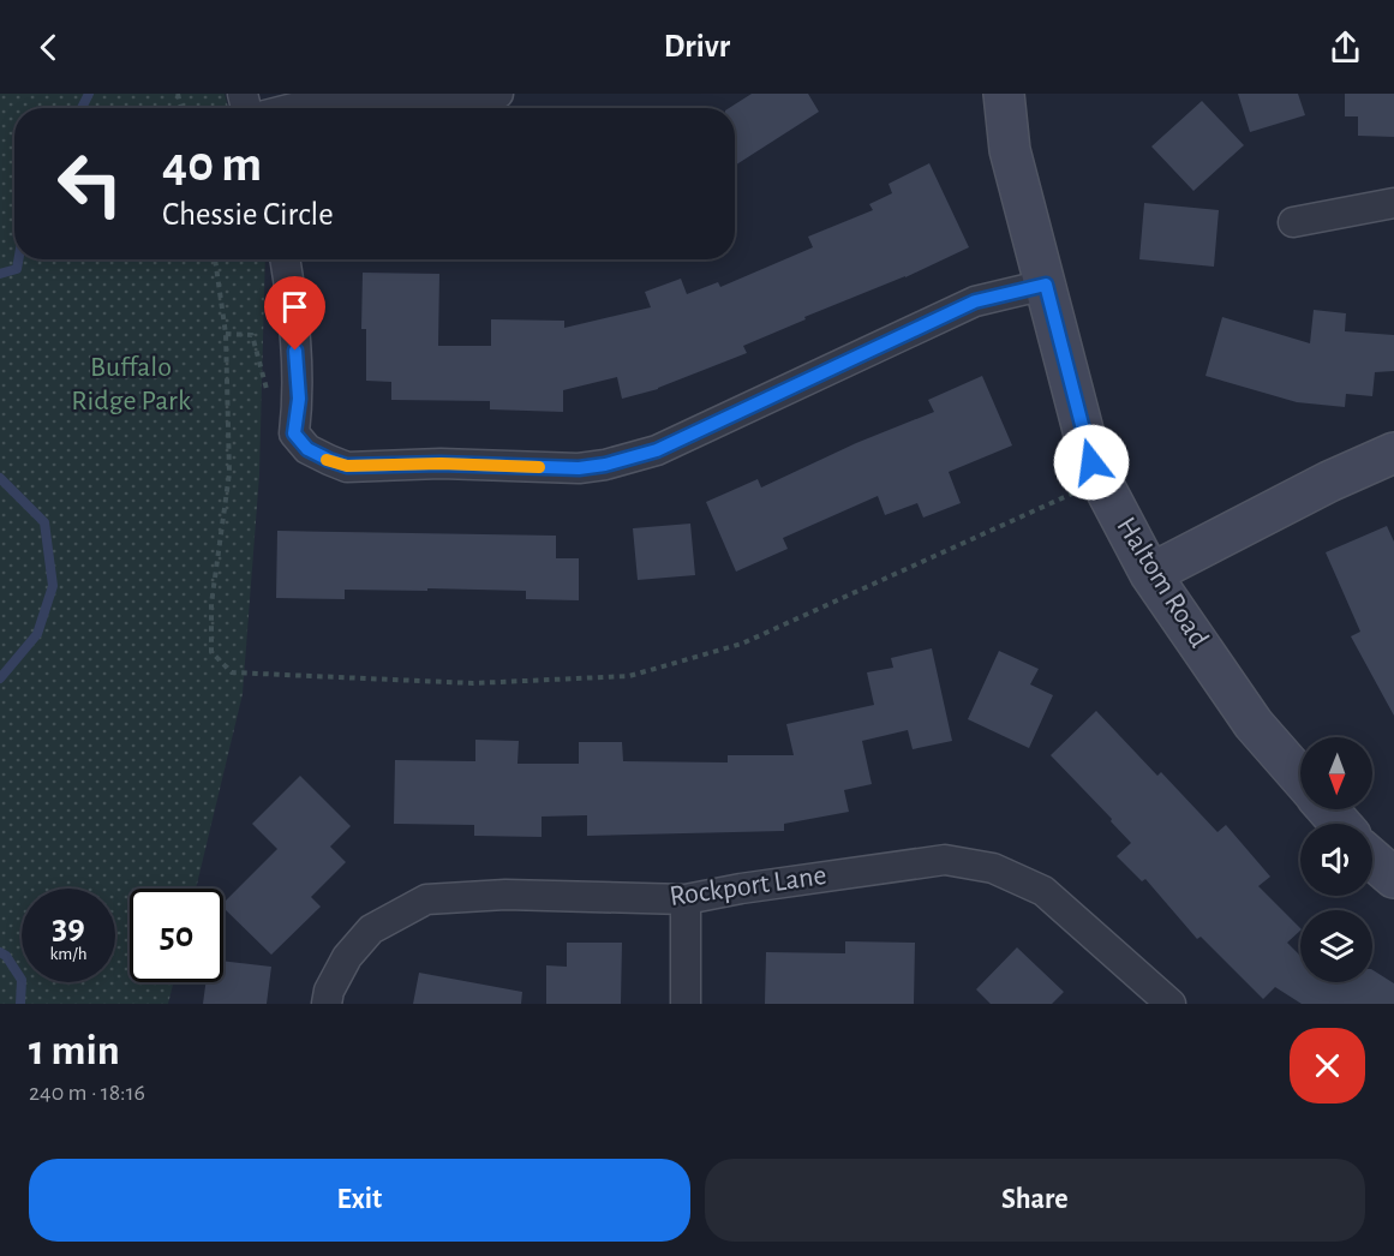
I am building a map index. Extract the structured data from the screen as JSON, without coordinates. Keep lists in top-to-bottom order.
{
  "streets": {
    "main road": ["Haltom Road"],
    "street": ["Rockport Lane"]
  },
  "parks": ["Buffalo Ridge Park"],
  "north": "bottom",
  "page": {
    "header": "Drivr",
    "turn": ["40 m", "Chessie Circle"],
    "speed": "39 km/h",
    "limit": "50",
    "heading": ["1 min", "240 m · 18:16"],
    "buttons": ["Exit", "Share"]
  }
}
